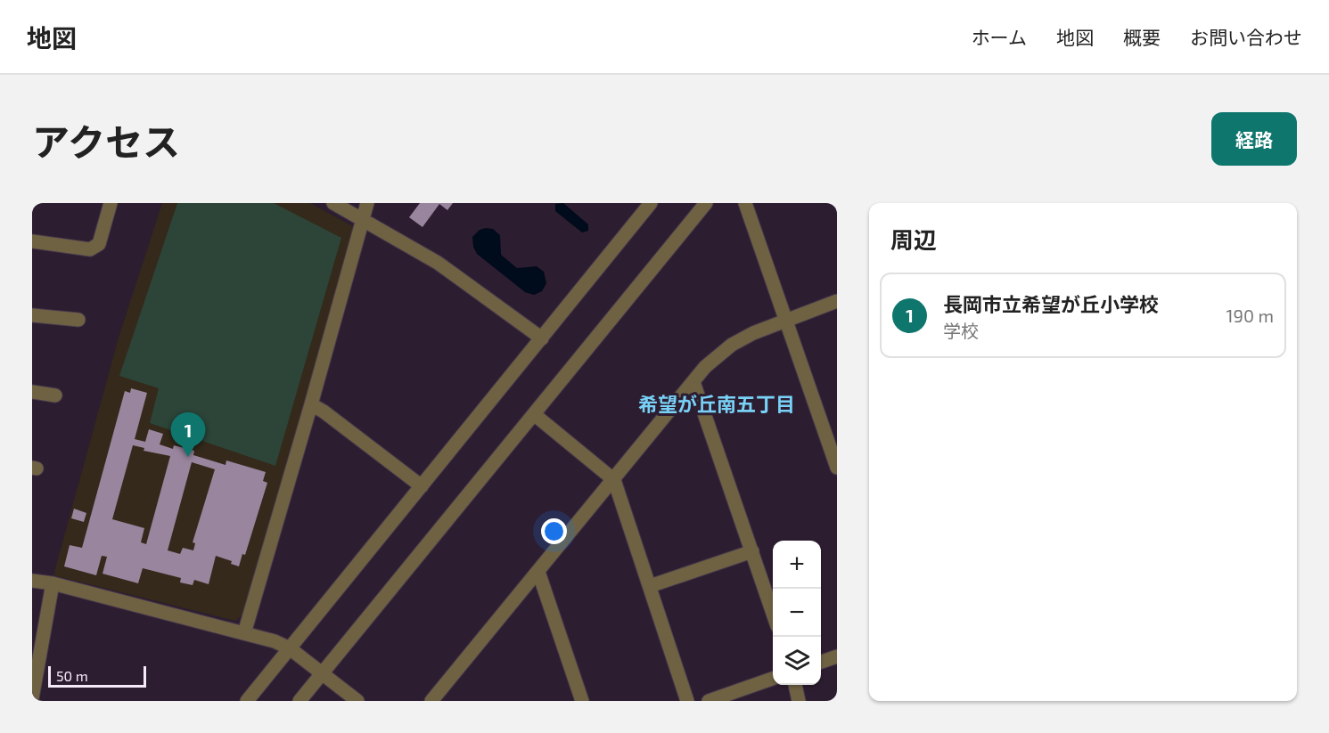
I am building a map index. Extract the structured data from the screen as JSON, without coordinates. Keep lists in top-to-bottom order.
{
  "districts": ["希望が丘南五丁目"],
  "scale_bar": "50 m",
  "page": {
    "header": "地図",
    "nav": [
      "ホーム",
      "地図",
      "概要",
      "お問い合わせ"
    ],
    "title": "アクセス",
    "buttons": "経路",
    "heading": "周辺",
    "list": [
      {
        "mark": "1",
        "name": "長岡市立希望が丘小学校",
        "note": "学校",
        "value": "190 m"
      }
    ],
    "pins": "1",
    "map_buttons": ["+", "−"],
    "scale": "50 m"
  }
}
